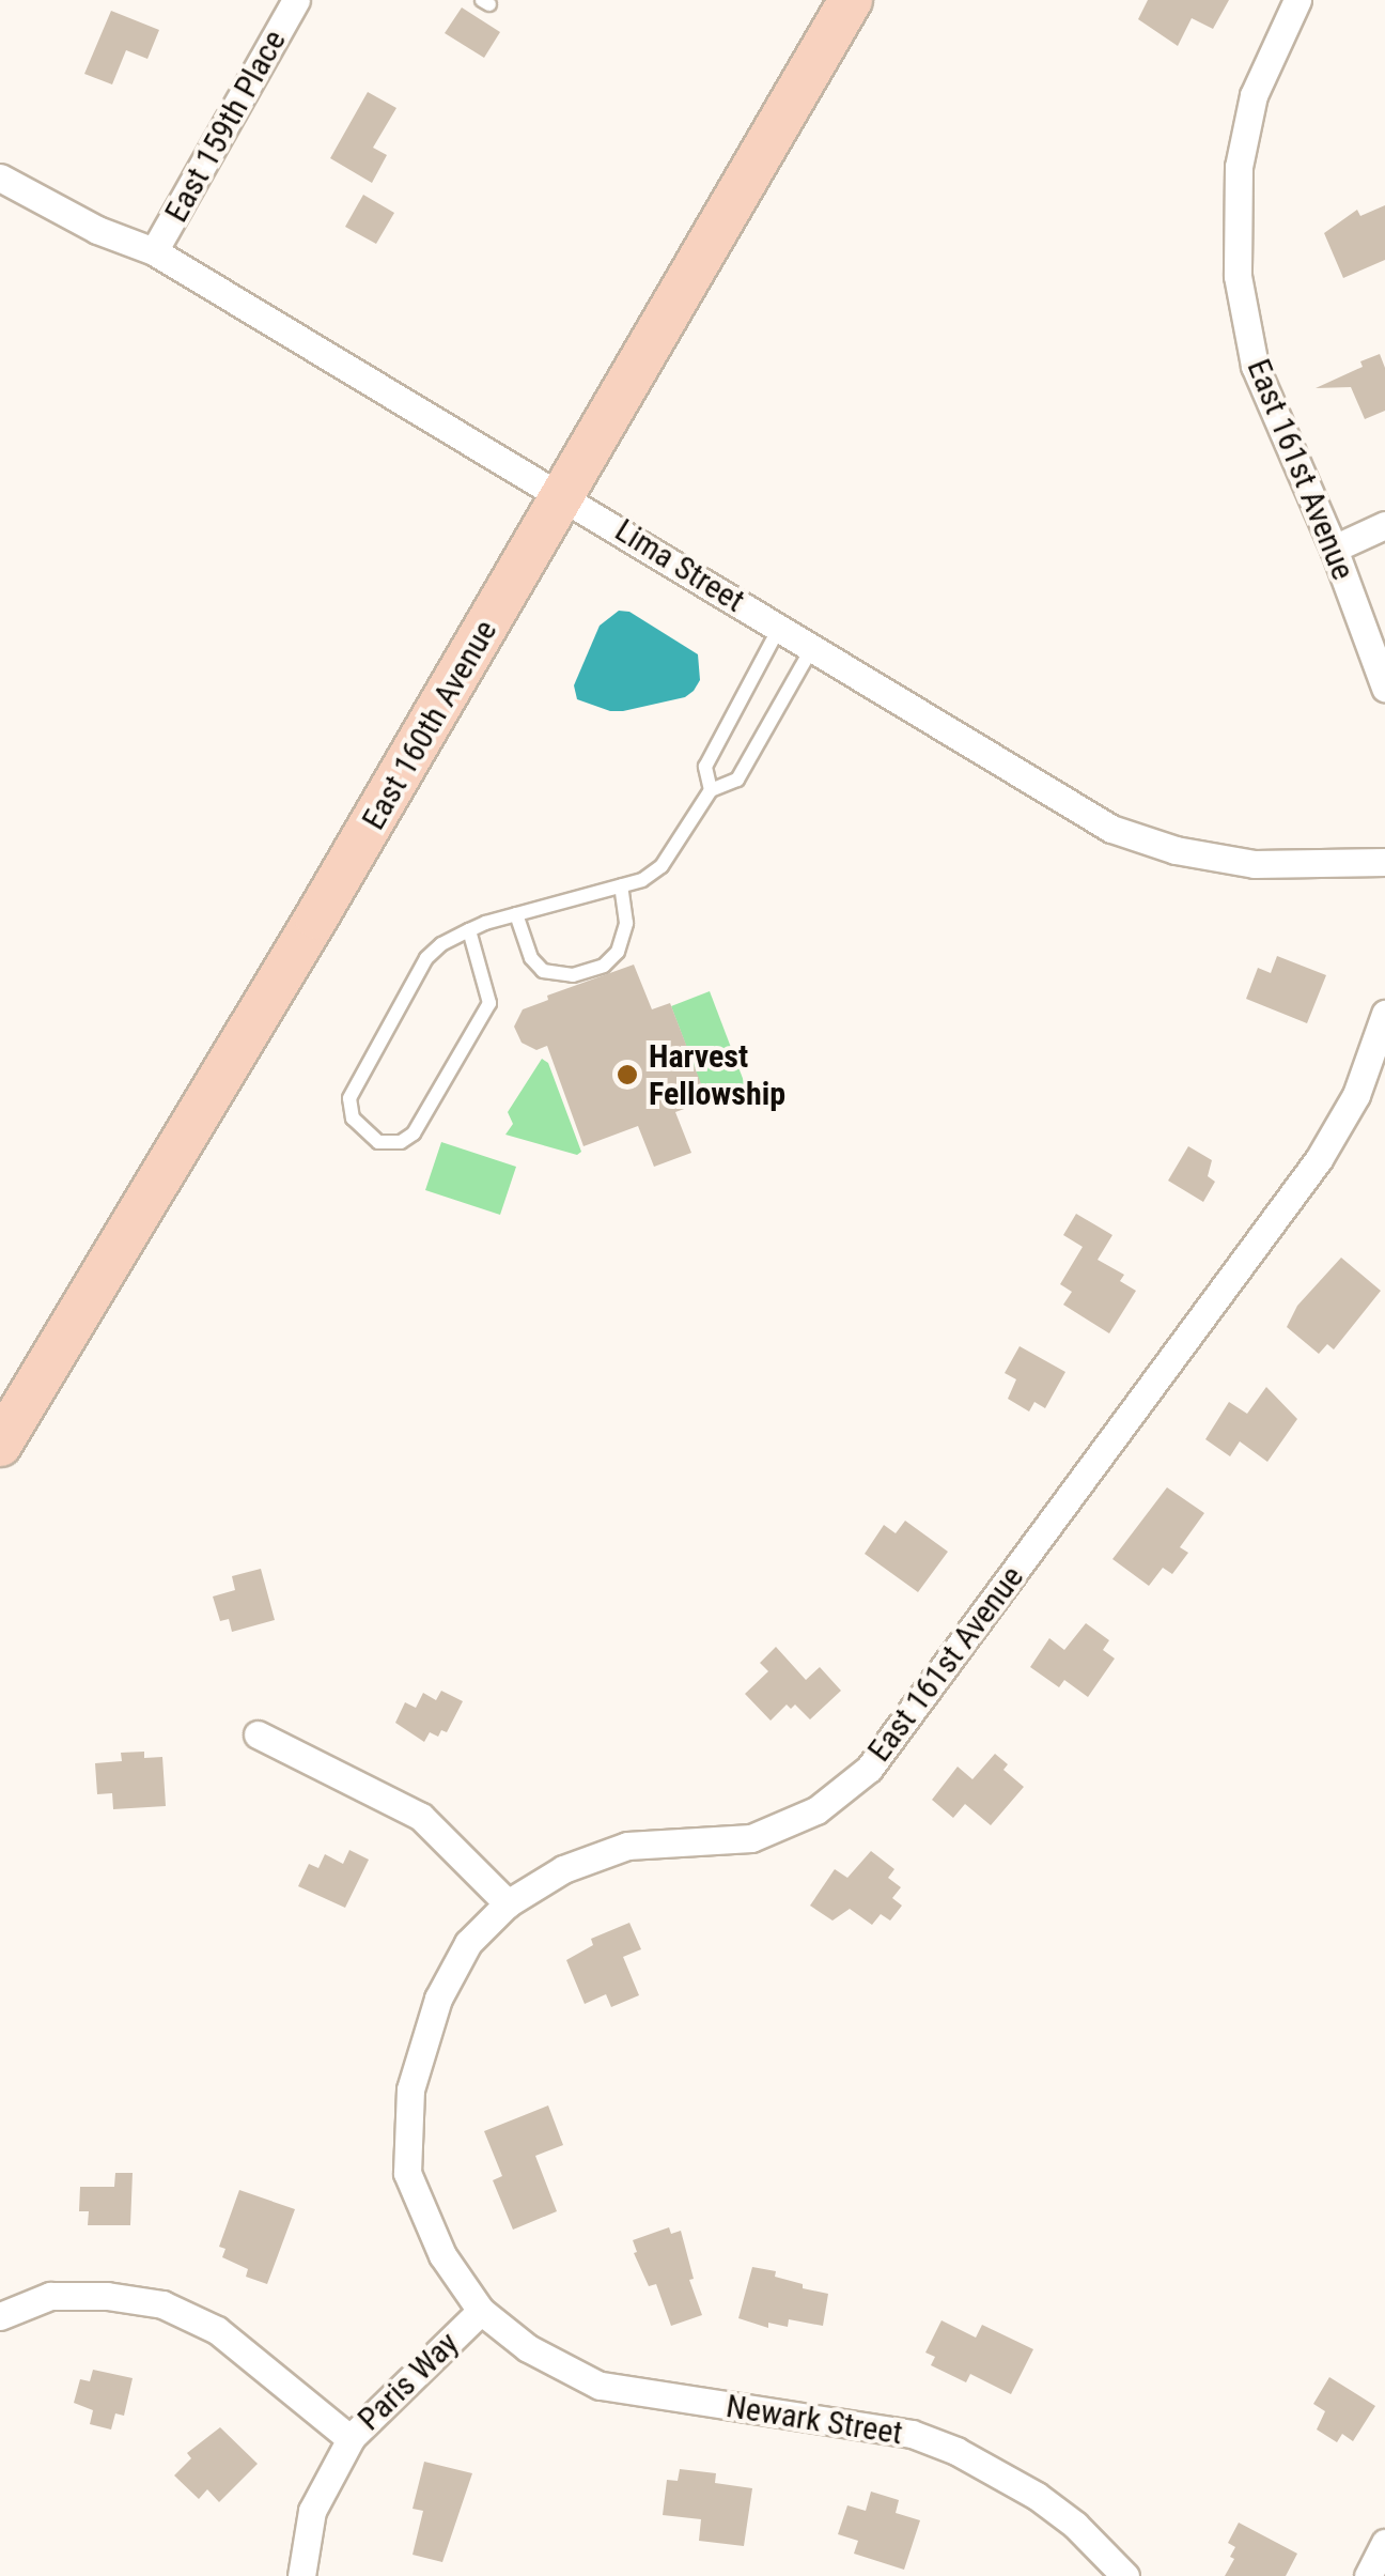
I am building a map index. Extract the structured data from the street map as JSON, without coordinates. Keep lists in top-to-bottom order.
{
  "streets": {
    "main road": ["East 160th Avenue"],
    "street": [
      "East 159th Place",
      "East 161st Avenue",
      "Lima Street",
      "Paris Way",
      "Newark Street"
    ]
  },
  "crossings": [
    ["East 159th Place", "Lima Street"],
    ["East 161st Avenue", "Paris Way"],
    ["East 161st Avenue", "Newark Street"],
    ["Lima Street", "East 160th Avenue"],
    ["Paris Way", "Newark Street"]
  ],
  "places": ["Harvest Fellowship"]
}
